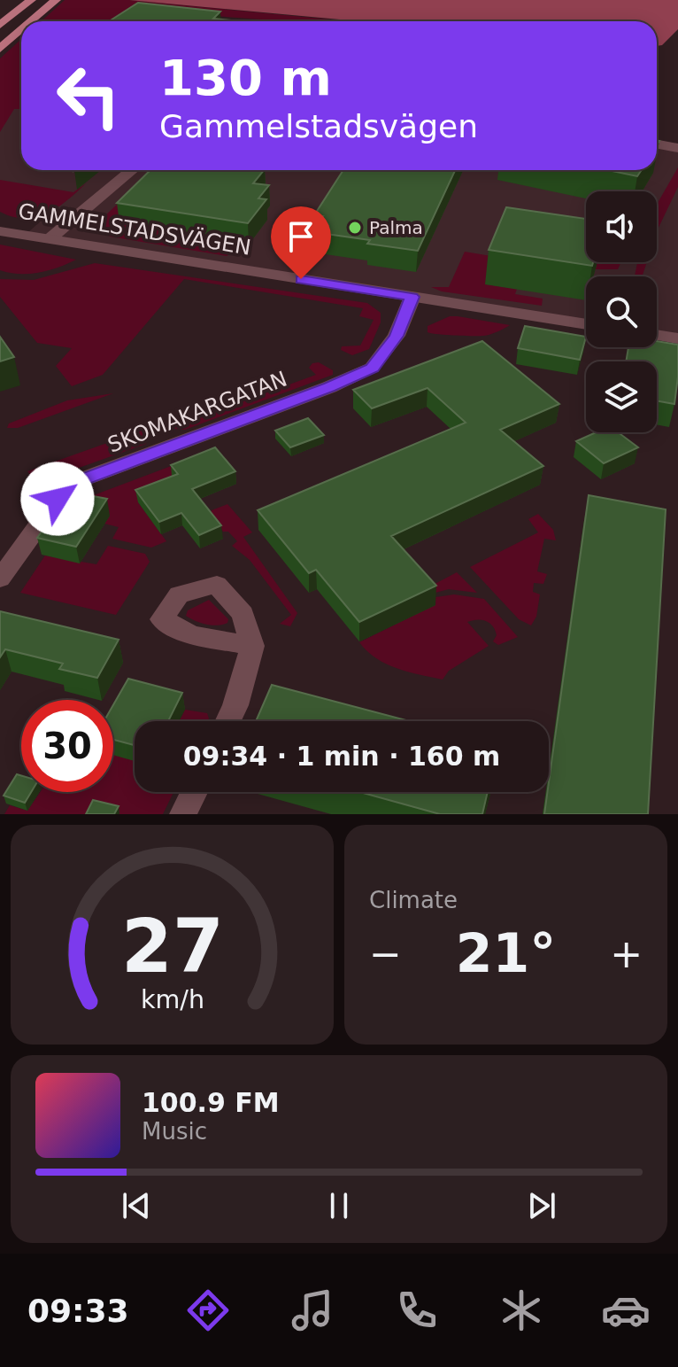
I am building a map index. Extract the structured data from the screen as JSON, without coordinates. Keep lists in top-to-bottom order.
{
  "streets": {
    "street": ["GAMMELSTADSVÄGEN", "SKOMAKARGATAN"]
  },
  "crossings": [
    ["GAMMELSTADSVÄGEN", "SKOMAKARGATAN"]
  ],
  "places": ["Palma"],
  "page": {
    "turn": ["130 m", "Gammelstadsvägen"],
    "limit": "30",
    "trip": "09:34 · 1 min · 160 m",
    "tile": "Climate",
    "heat": ["−", "21°", "+"],
    "song": ["100.9 FM", "Music"],
    "tabs": "09:33",
    "gauge": ["27", "km/h"]
  }
}
